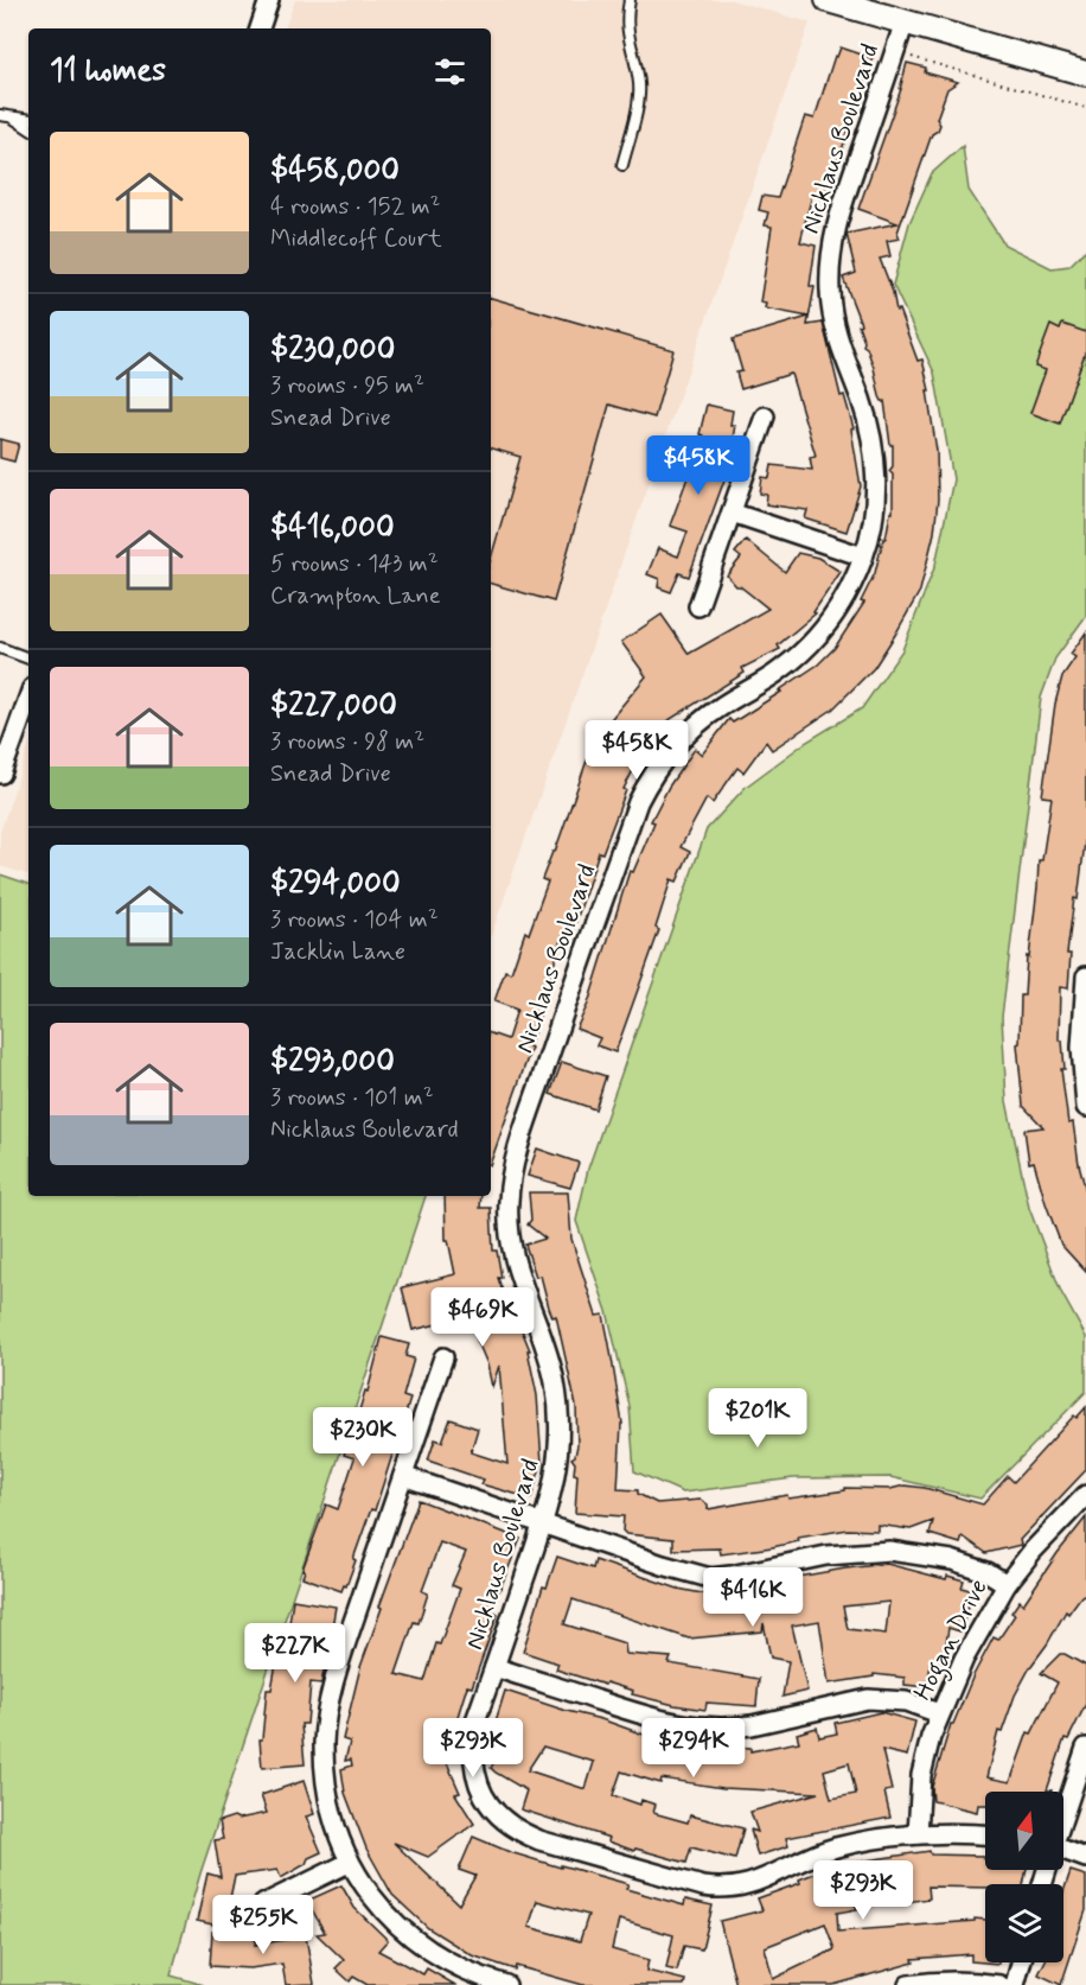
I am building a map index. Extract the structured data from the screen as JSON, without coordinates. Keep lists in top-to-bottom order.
{
  "streets": {
    "street": ["Nicklaus Boulevard", "Hogan Drive"]
  },
  "crossings": [
    ["Nicklaus Boulevard", "Hogan Drive"]
  ],
  "north": "top",
  "page": {
    "heading": "11 homes",
    "list": [
      {
        "name": "$458,000",
        "note": "4 rooms · 152 m² · Middlecoff Court"
      },
      {
        "name": "$230,000",
        "note": "3 rooms · 95 m² · Snead Drive"
      },
      {
        "name": "$416,000",
        "note": "5 rooms · 143 m² · Crampton Lane"
      },
      {
        "name": "$227,000",
        "note": "3 rooms · 98 m² · Snead Drive"
      },
      {
        "name": "$294,000",
        "note": "3 rooms · 104 m² · Jacklin Lane"
      },
      {
        "name": "$293,000",
        "note": "3 rooms · 101 m² · Nicklaus Boulevard"
      }
    ],
    "price": [
      "$458K",
      "$458K",
      "$469K",
      "$201K",
      "$230K",
      "$416K",
      "$227K",
      "$293K",
      "$294K",
      "$293K",
      "$255K"
    ]
  }
}
